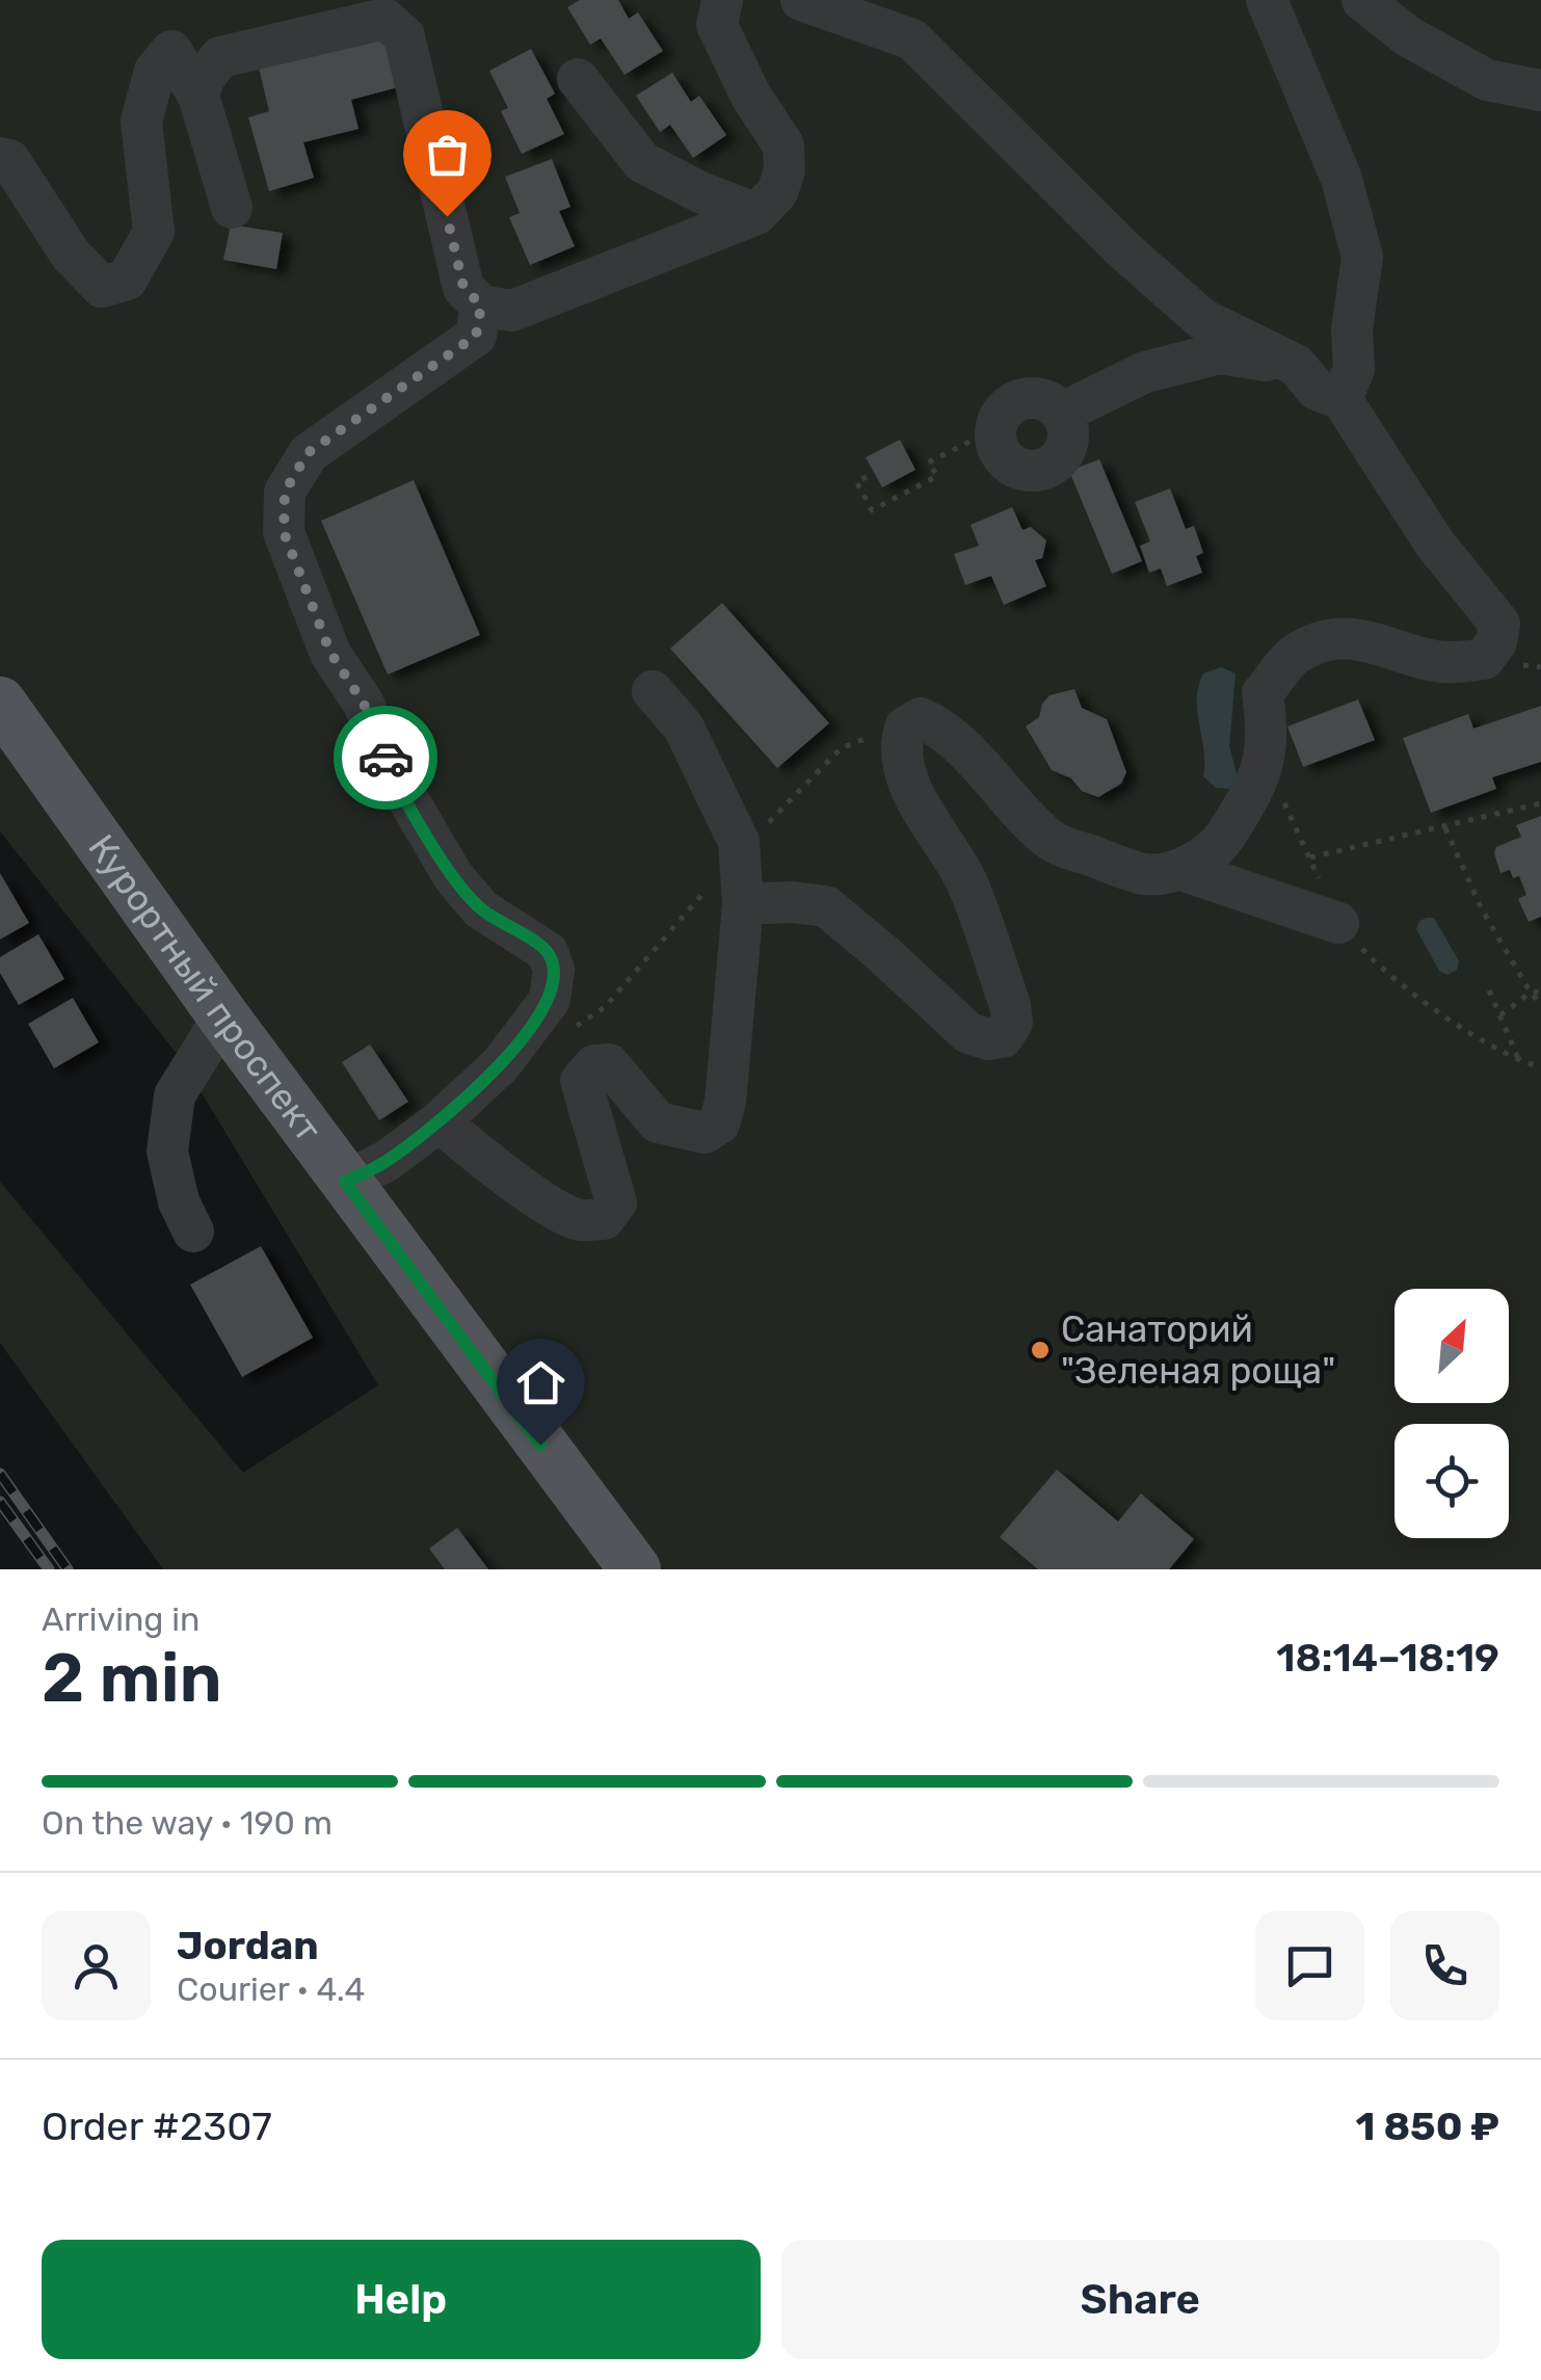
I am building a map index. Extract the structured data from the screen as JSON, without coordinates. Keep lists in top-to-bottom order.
{
  "streets": {
    "main road": ["Курортный проспект"]
  },
  "places": ["Санаторий \"Зеленая роща\""],
  "north": "top right",
  "page": {
    "heading": ["2 min", "Arriving in", "18:14–18:19"],
    "panel": [
      "Jordan",
      "Courier · 4.4",
      "Order #2307",
      "1 850 ₽"
    ],
    "bar": "On the way · 190 m",
    "buttons": ["Help", "Share"]
  }
}
